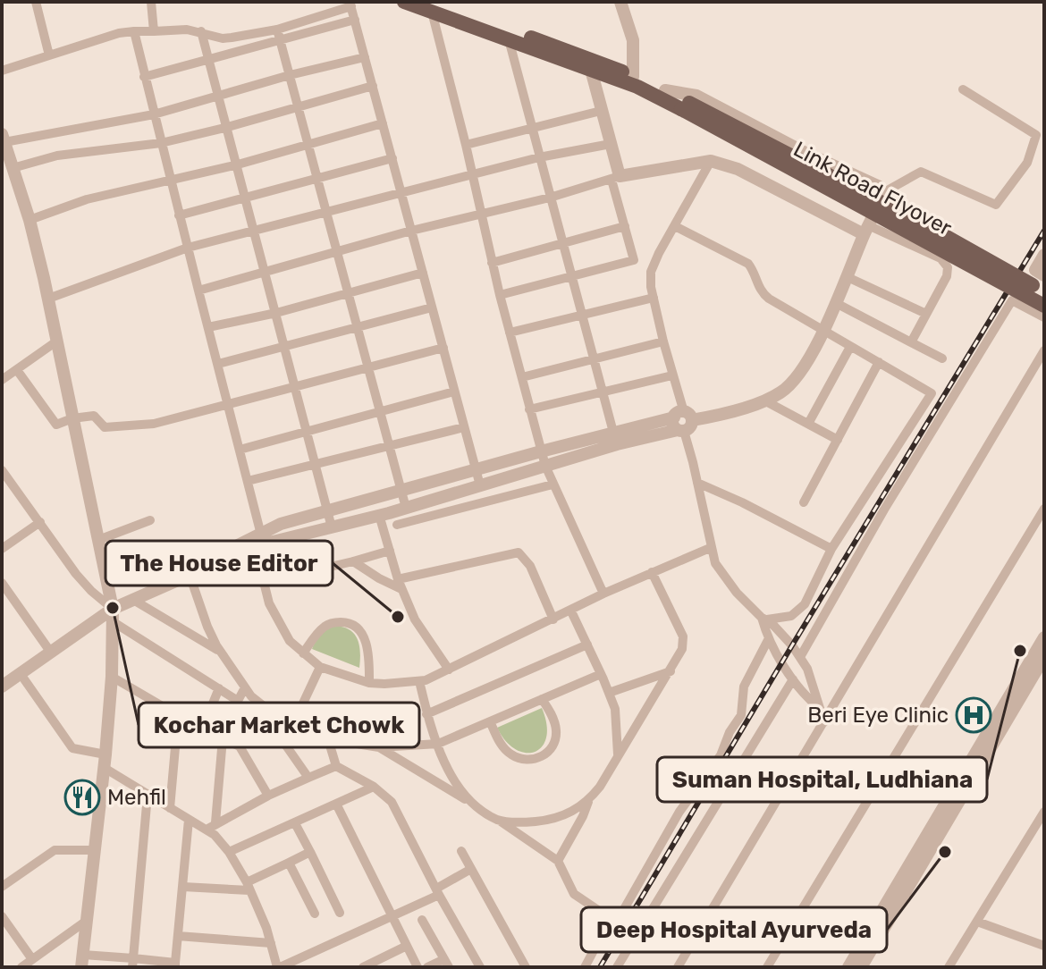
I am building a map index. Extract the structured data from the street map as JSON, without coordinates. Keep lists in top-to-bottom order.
{
  "streets": {
    "main road": ["Link Road Flyover"]
  },
  "places": {
    "other": [
      "Kochar Market Chowk",
      "The House Editor",
      "Suman Hospital, Ludhiana",
      "Deep Hospital Ayurveda"
    ],
    "hospital": ["Beri Eye Clinic"],
    "restaurant": ["Mehfil"]
  }
}
